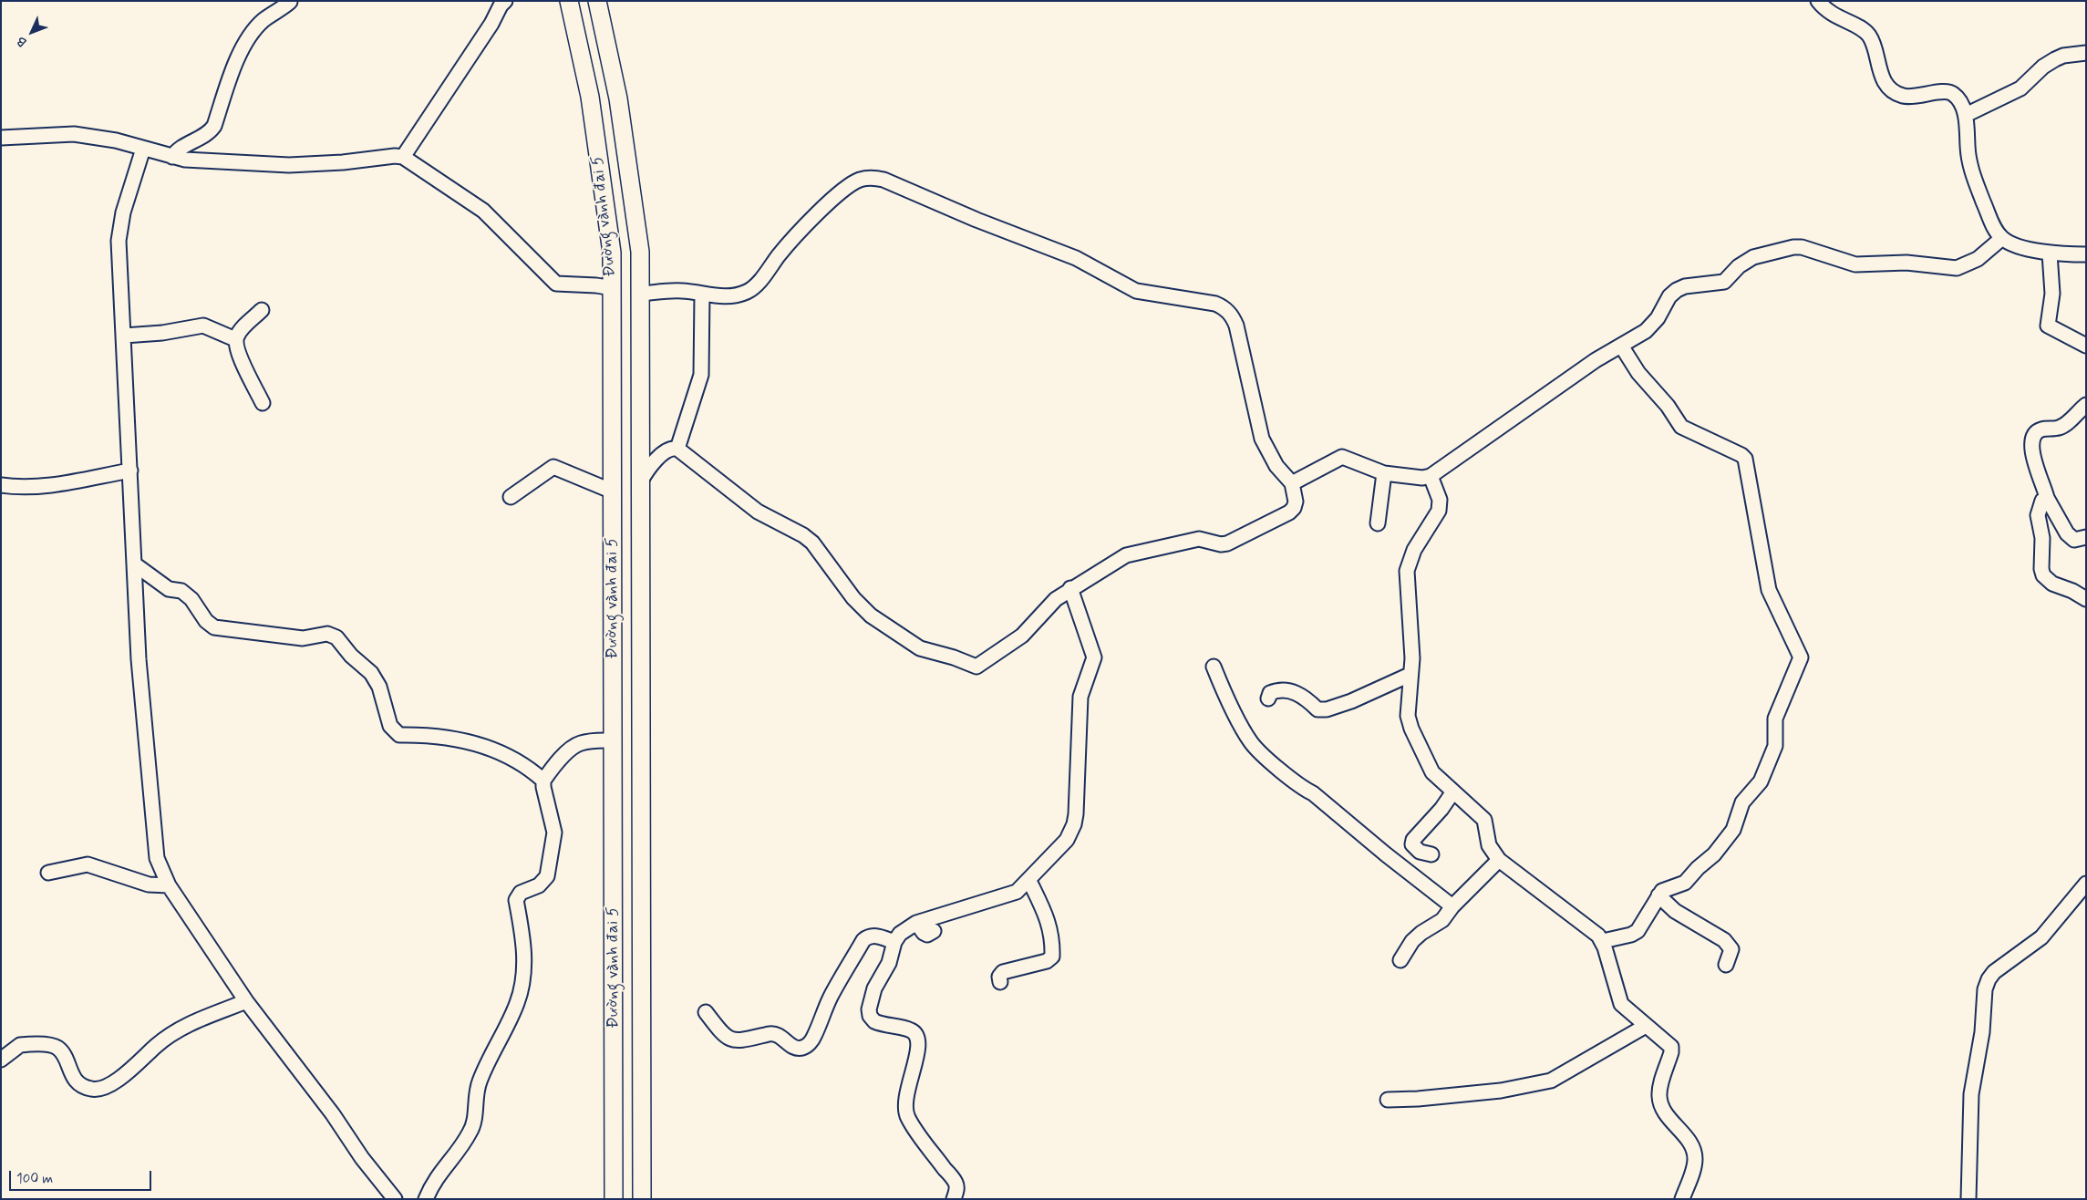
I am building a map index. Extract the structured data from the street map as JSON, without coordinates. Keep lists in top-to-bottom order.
{
  "streets": {
    "main road": ["Đường vành đai 5"]
  },
  "scale_bar": "100 m",
  "north": "bottom left"
}
